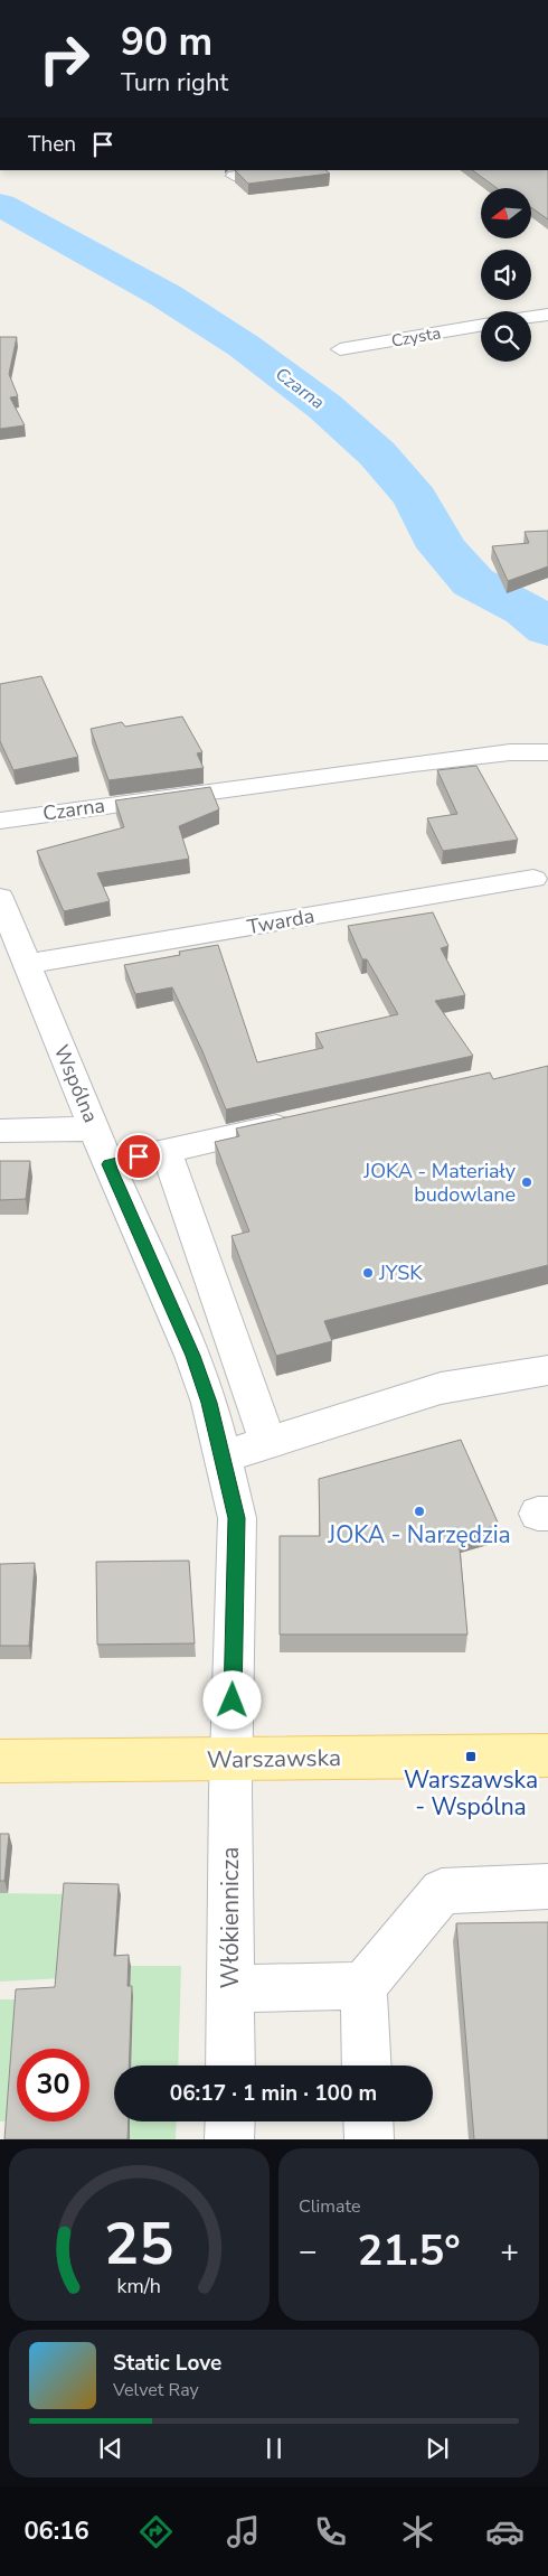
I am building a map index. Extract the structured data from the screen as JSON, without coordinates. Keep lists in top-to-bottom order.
{
  "streets": {
    "main road": ["Warszawska"],
    "street": [
      "Czysta",
      "Czarna",
      "Twarda",
      "Wspólna",
      "Włókiennicza"
    ]
  },
  "crossings": [
    ["Twarda", "Wspólna"],
    ["Wspólna", "Warszawska"],
    ["Wspólna", "Włókiennicza"],
    ["Warszawska", "Włókiennicza"]
  ],
  "water": ["Czarna"],
  "places": {
    "other": ["JOKA - Materiały budowlane", "JYSK", "JOKA - Narzędzia"],
    "transit": ["Warszawska - Wspólna"]
  },
  "north": "left",
  "page": {
    "turn": ["90 m", "Turn right"],
    "then": "Then",
    "limit": "30",
    "trip": "06:17 · 1 min · 100 m",
    "tile": "Climate",
    "heat": ["−", "21.5°", "+"],
    "song": ["Static Love", "Velvet Ray"],
    "tabs": "06:16",
    "gauge": ["25", "km/h"]
  }
}
